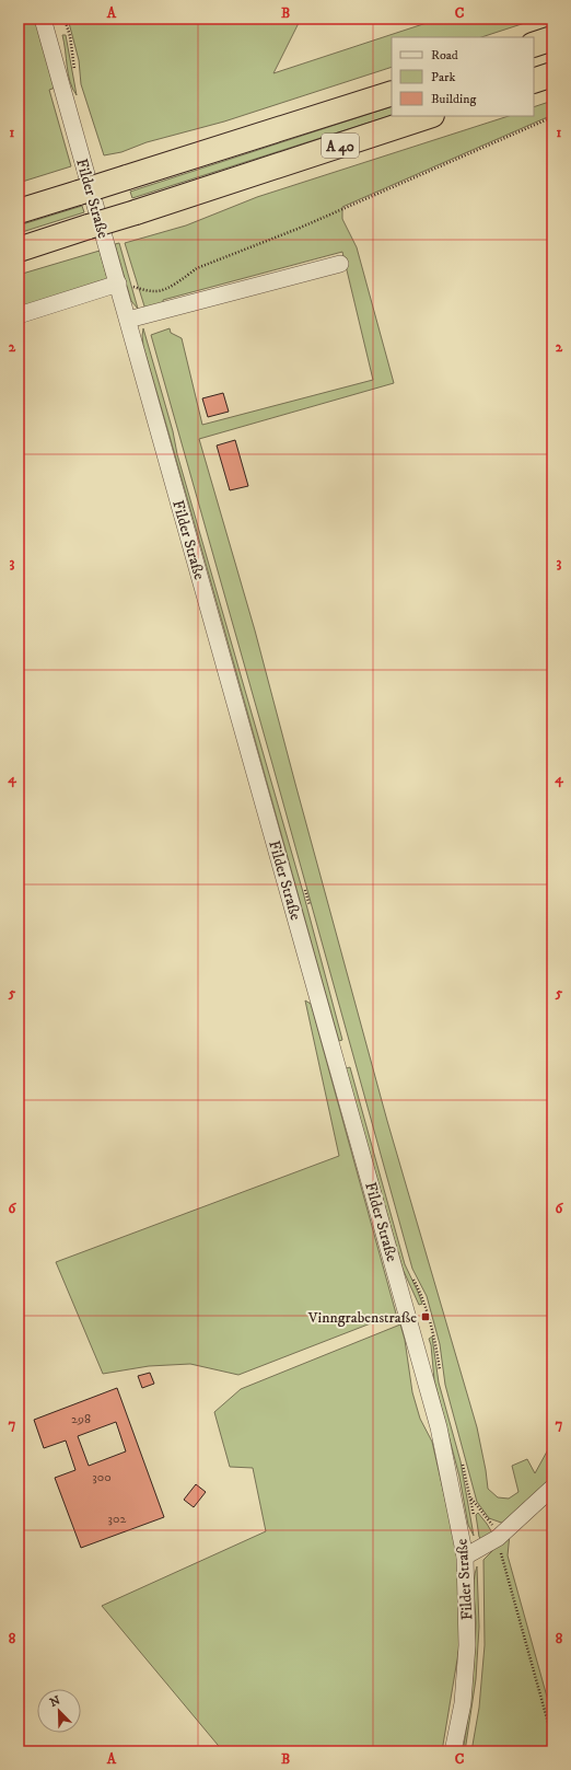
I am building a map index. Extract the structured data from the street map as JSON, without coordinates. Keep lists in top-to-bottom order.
{
  "streets": {
    "highway": ["A 40"],
    "street": ["Filder Straße"]
  },
  "places": {
    "transit": ["Vinngrabenstraße"]
  },
  "house_numbers": ["298", "300", "302"],
  "legend": ["Road", "Park", "Building"],
  "north": "top left",
  "grid": {
    "columns": ["A", "B", "C"],
    "rows": [
      "1",
      "2",
      "3",
      "4",
      "5",
      "6",
      "7",
      "8"
    ]
  }
}
